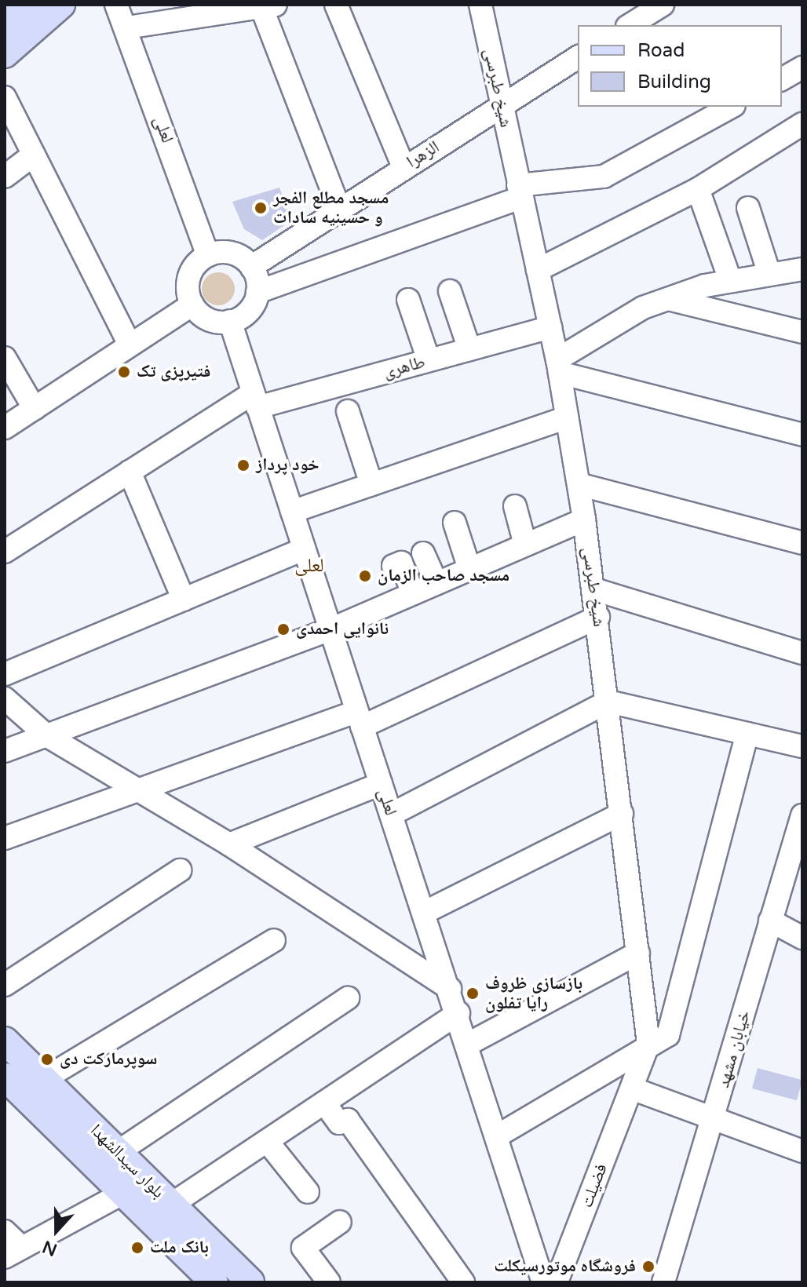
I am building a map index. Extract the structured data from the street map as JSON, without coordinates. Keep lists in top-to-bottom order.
{
  "streets": {
    "main road": ["بلوار سیدالشهدا"],
    "street": [
      "شیخ طبرسی",
      "لعلی",
      "الزهرا",
      "طاهری",
      "خیابان مشهد",
      "فضیلت"
    ]
  },
  "crossings": [
    ["شیخ طبرسی", "الزهرا"],
    ["شیخ طبرسی", "طاهری"],
    ["شیخ طبرسی", "فضیلت"],
    ["لعلی", "الزهرا"],
    ["لعلی", "طاهری"]
  ],
  "districts": ["لعلی"],
  "places": [
    "مسجد مطلع الفجر و حسینیه سادات",
    "فتیرپزی تک",
    "خود پرداز",
    "مسجد صاحب الزمان",
    "نانوایی احمدی",
    "بازسازی ظروف رایا تفلون",
    "سوپرمارکت دی",
    "بانک ملت",
    "فروشگاه موتورسیکلت"
  ],
  "legend": ["Road", "Building"],
  "north": "bottom"
}
